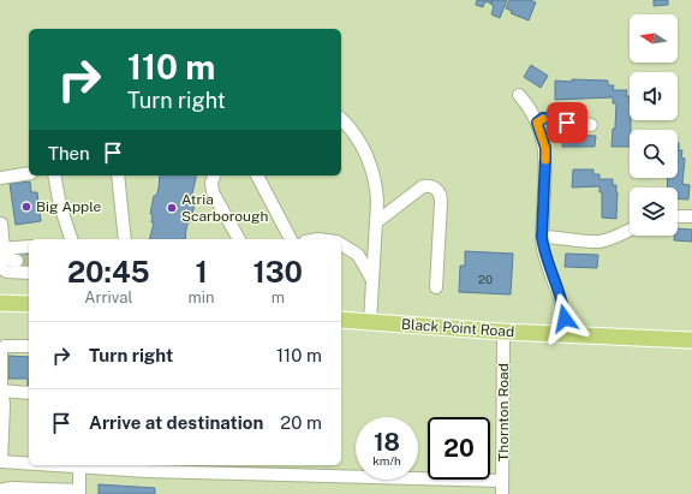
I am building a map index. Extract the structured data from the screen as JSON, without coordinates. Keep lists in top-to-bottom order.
{
  "streets": {
    "main road": ["Black Point Road"],
    "street": ["Thornton Road"]
  },
  "crossings": [
    ["Black Point Road", "Thornton Road"]
  ],
  "places": ["Big Apple", "Atria Scarborough"],
  "house_numbers": ["20"],
  "north": "left",
  "page": {
    "turn": ["110 m", "Turn right"],
    "then": "Then",
    "eta": [
      "20:45",
      "Arrival",
      "1",
      "min",
      "130",
      "m"
    ],
    "list": [
      {
        "name": "Turn right",
        "value": "110 m"
      },
      {
        "name": "Arrive at destination",
        "value": "20 m"
      }
    ],
    "speed": "18 km/h",
    "limit": "20"
  }
}
